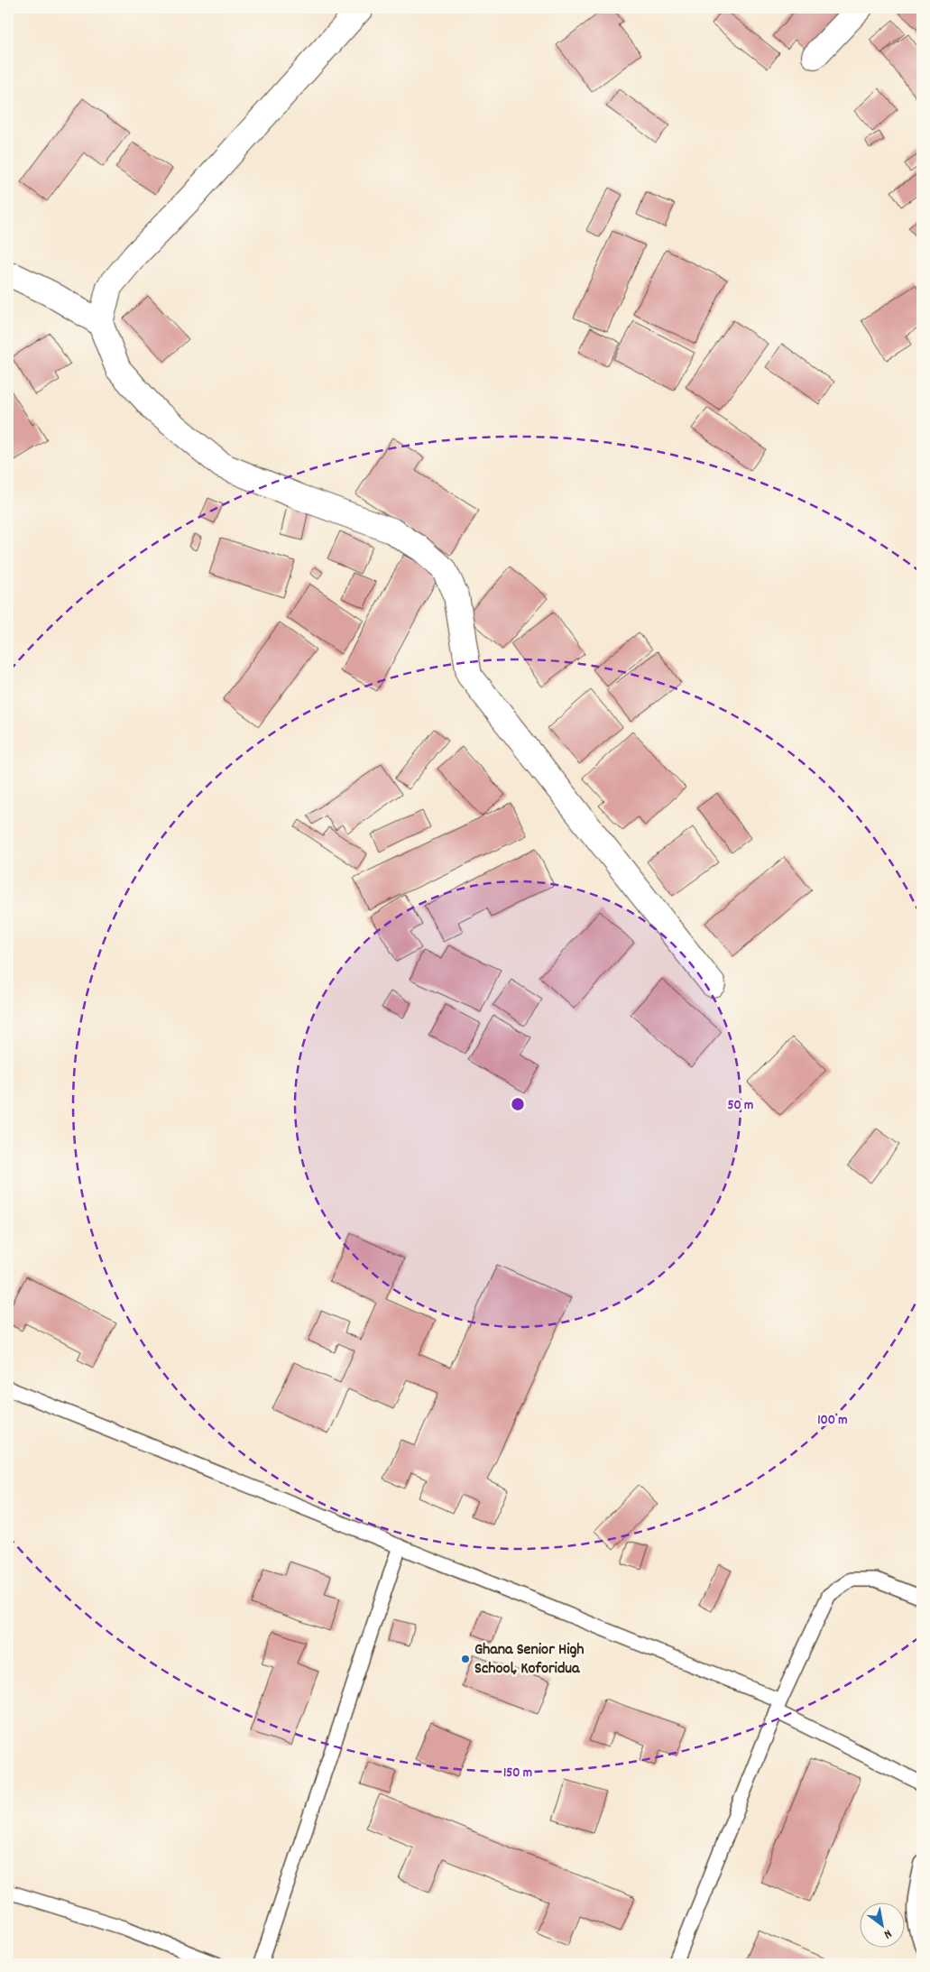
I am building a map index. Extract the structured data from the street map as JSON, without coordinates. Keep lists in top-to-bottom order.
{
  "places": ["Ghana Senior High School, Koforidua"],
  "north": "bottom right",
  "rings": ["50 m", "100 m", "150 m"]
}
